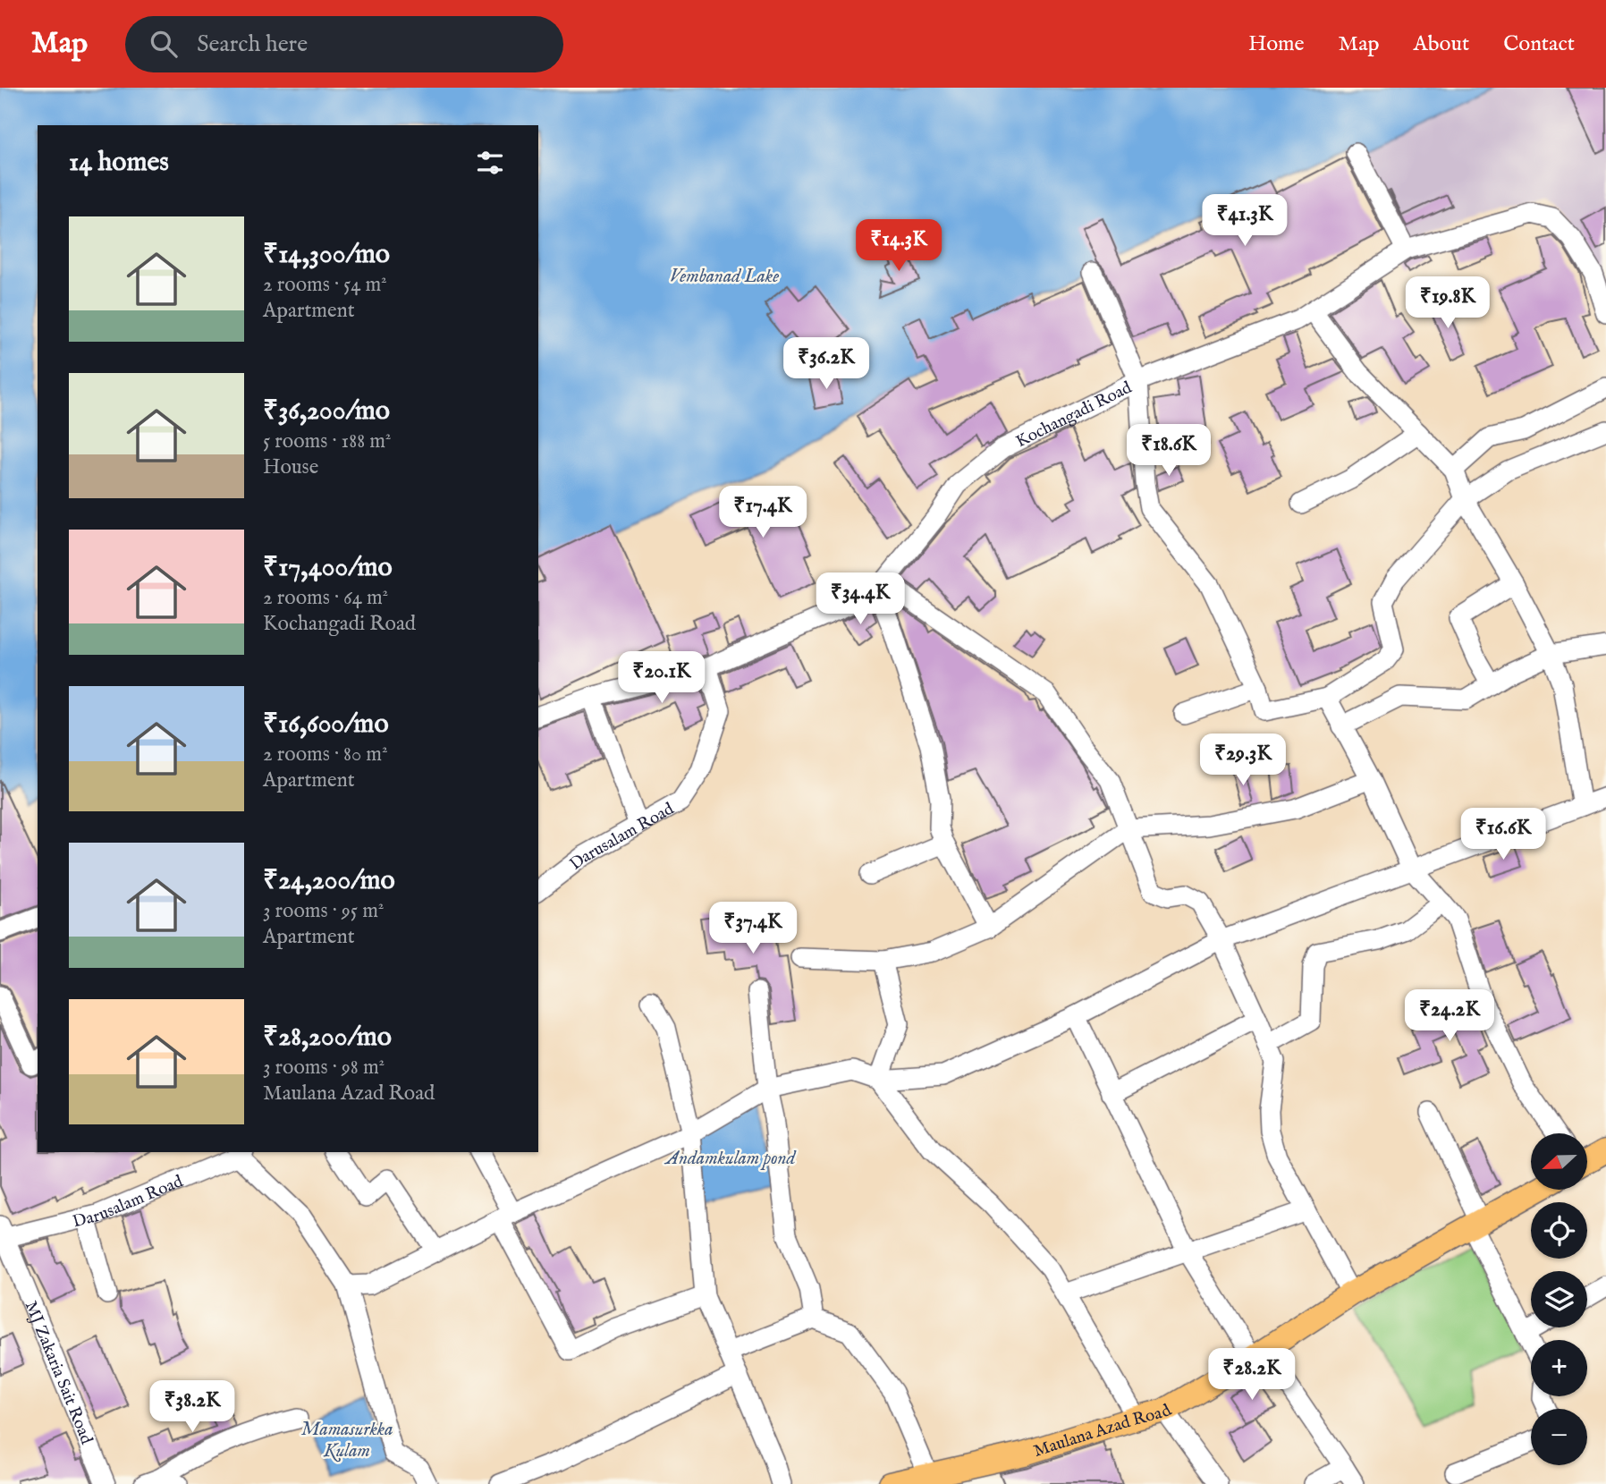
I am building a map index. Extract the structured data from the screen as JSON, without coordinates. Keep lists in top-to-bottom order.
{
  "streets": {
    "main road": ["Maulana Azad Road"],
    "street": ["Kochangadi Road", "Darusalam Road", "MJ Zakaria Sait Road"]
  },
  "crossings": [
    ["Kochangadi Road", "Darusalam Road"],
    ["Darusalam Road", "MJ Zakaria Sait Road"]
  ],
  "water": ["Vembanad Lake", "Andamkulam pond", "Mamasurkka Kulam"],
  "north": "left",
  "page": {
    "header": "Map",
    "search": "Search here",
    "nav": [
      "Home",
      "Map",
      "About",
      "Contact"
    ],
    "heading": "14 homes",
    "price": [
      "₹41.3K",
      "₹14.3K",
      "₹19.8K",
      "₹36.2K",
      "₹18.6K",
      "₹17.4K",
      "₹34.4K",
      "₹20.1K",
      "₹29.3K",
      "₹16.6K",
      "₹37.4K",
      "₹24.2K",
      "₹28.2K",
      "₹38.2K"
    ],
    "list": [
      {
        "name": "₹14,300/mo",
        "note": "2 rooms · 54 m² · Apartment"
      },
      {
        "name": "₹36,200/mo",
        "note": "5 rooms · 188 m² · House"
      },
      {
        "name": "₹17,400/mo",
        "note": "2 rooms · 64 m² · Kochangadi Road"
      },
      {
        "name": "₹16,600/mo",
        "note": "2 rooms · 80 m² · Apartment"
      },
      {
        "name": "₹24,200/mo",
        "note": "3 rooms · 95 m² · Apartment"
      },
      {
        "name": "₹28,200/mo",
        "note": "3 rooms · 98 m² · Maulana Azad Road"
      }
    ],
    "map_buttons": ["+", "−"]
  }
}
